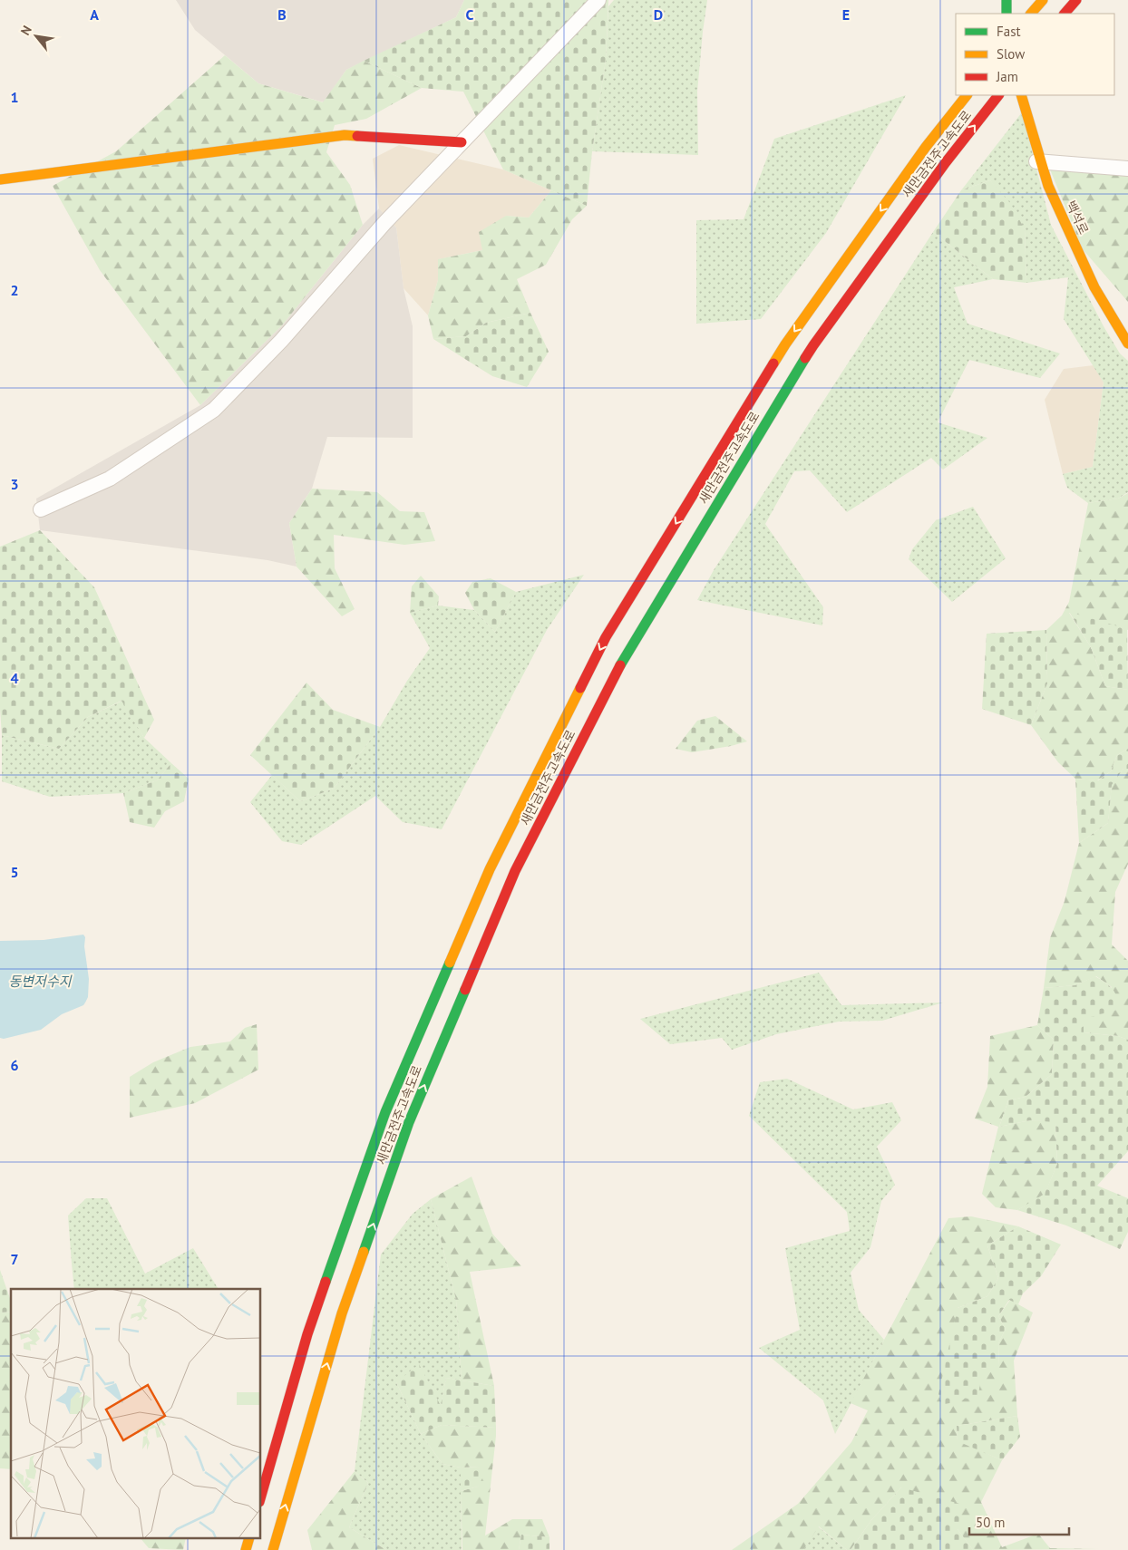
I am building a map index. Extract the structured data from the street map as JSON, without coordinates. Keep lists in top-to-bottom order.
{
  "streets": {
    "main road": ["새만금전주고속도로", "백석로"]
  },
  "water": ["동변저수지"],
  "legend": ["Fast", "Slow", "Jam"],
  "scale_bar": "50 m",
  "north": "top left",
  "grid": {
    "columns": [
      "A",
      "B",
      "C",
      "D",
      "E"
    ],
    "rows": [
      "1",
      "2",
      "3",
      "4",
      "5",
      "6",
      "7"
    ]
  }
}
